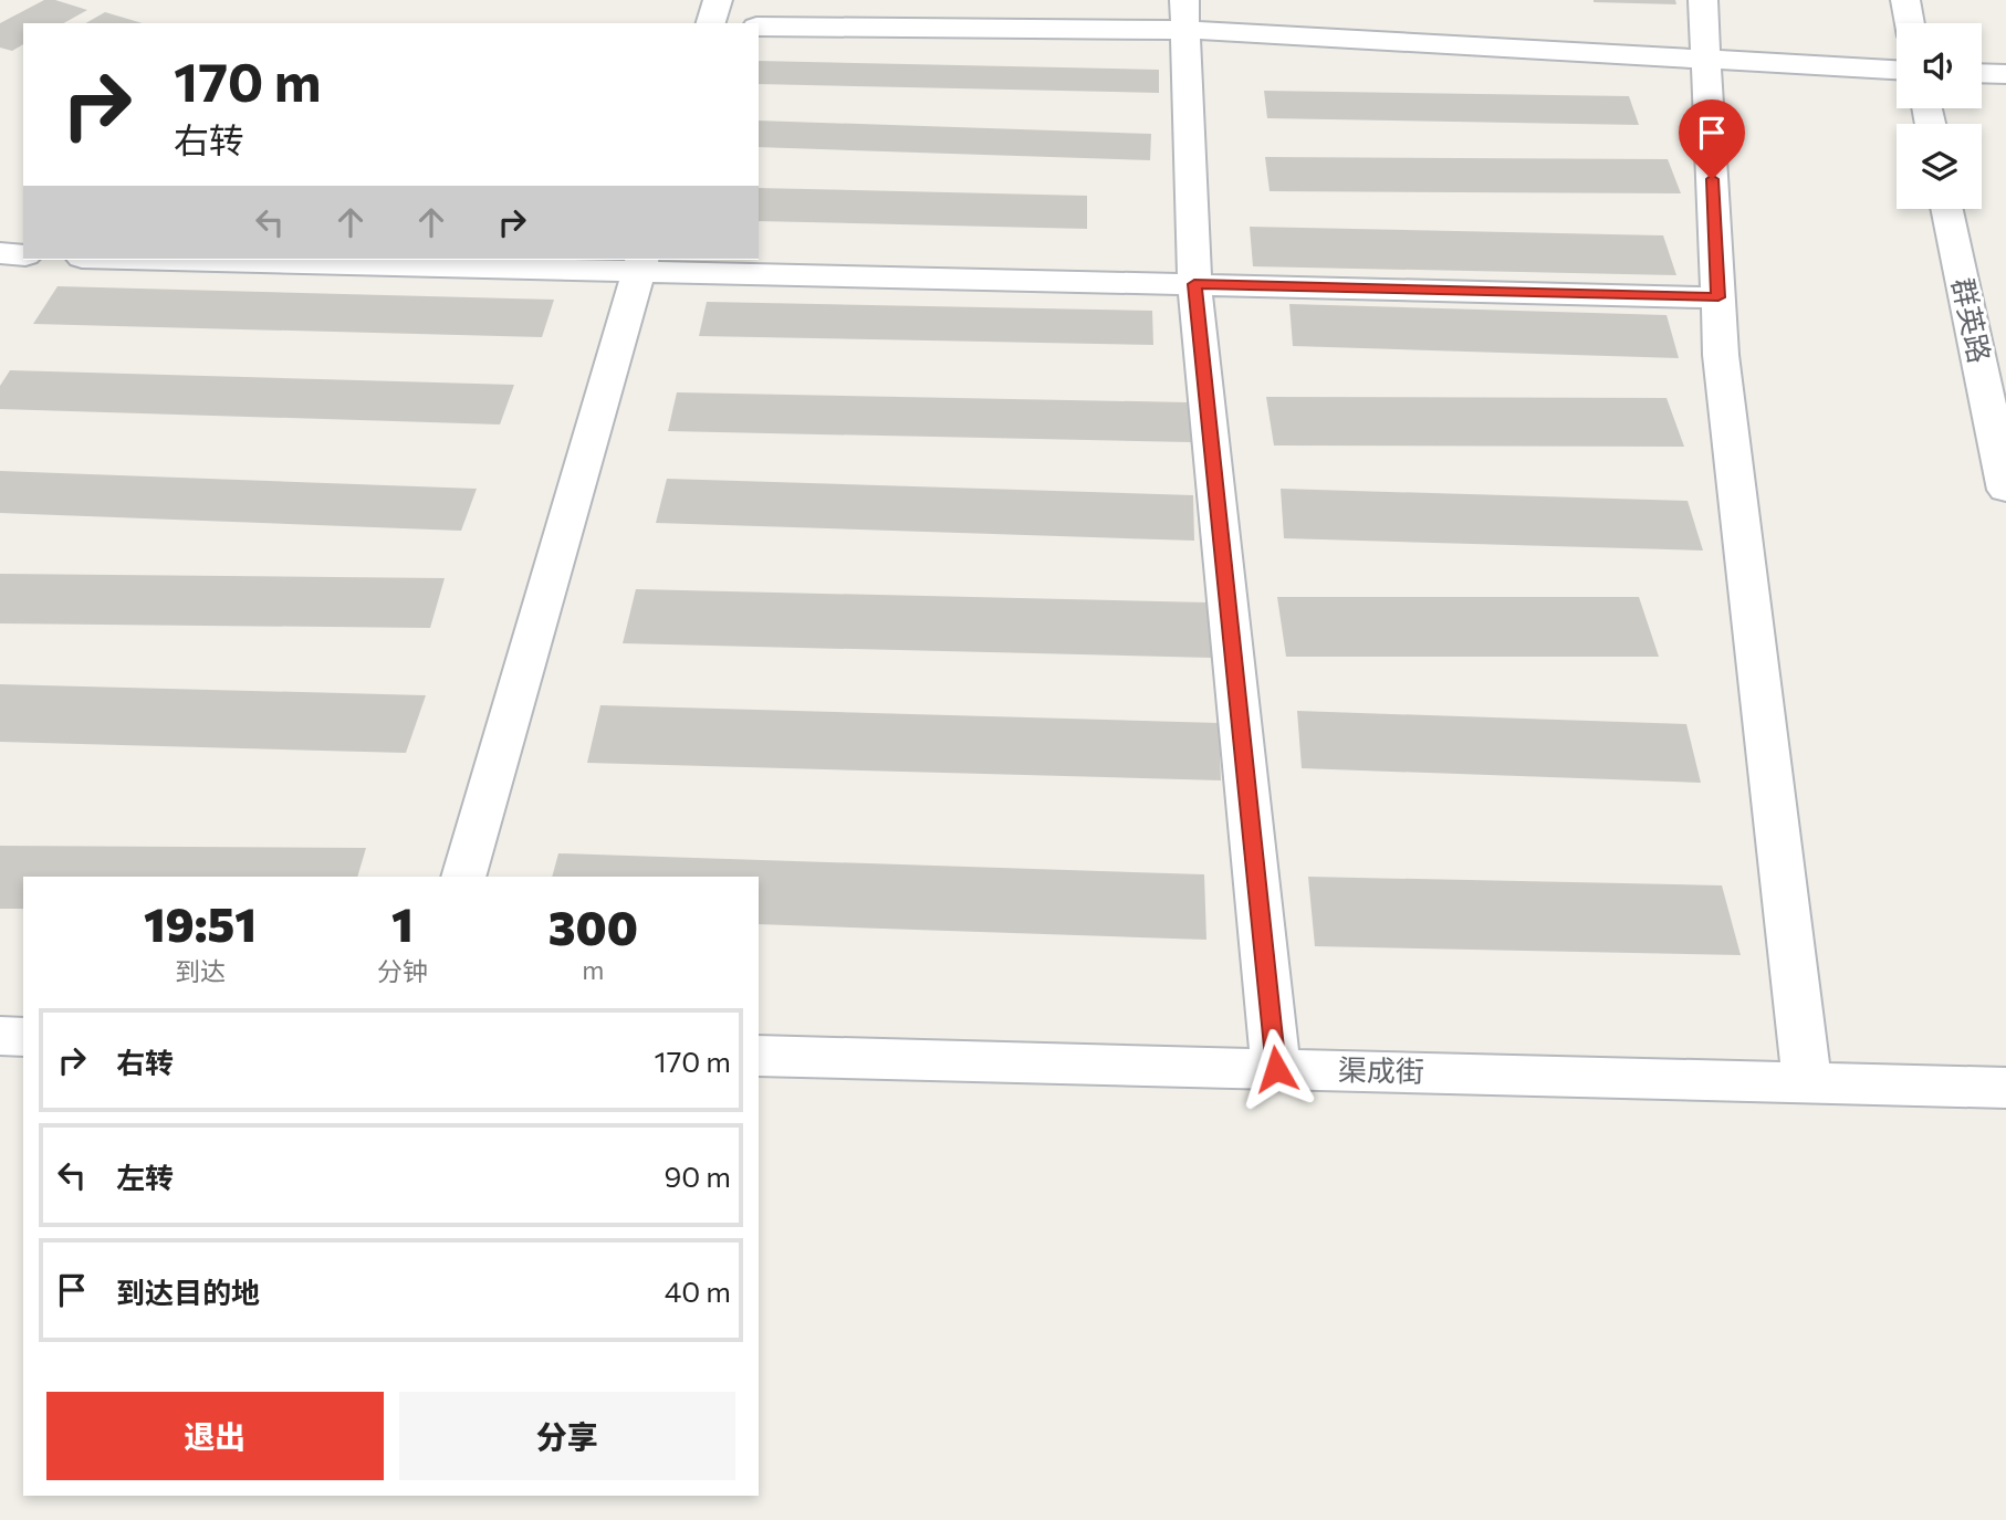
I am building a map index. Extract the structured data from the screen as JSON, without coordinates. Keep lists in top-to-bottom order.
{
  "streets": {
    "street": ["群英路", "渠成街"]
  },
  "page": {
    "turn": ["170 m", "右转"],
    "eta": [
      "19:51",
      "到达",
      "1",
      "分钟",
      "300",
      "m"
    ],
    "list": [
      {
        "name": "右转",
        "value": "170 m"
      },
      {
        "name": "左转",
        "value": "90 m"
      },
      {
        "name": "到达目的地",
        "value": "40 m"
      }
    ],
    "buttons": ["退出", "分享"]
  }
}
